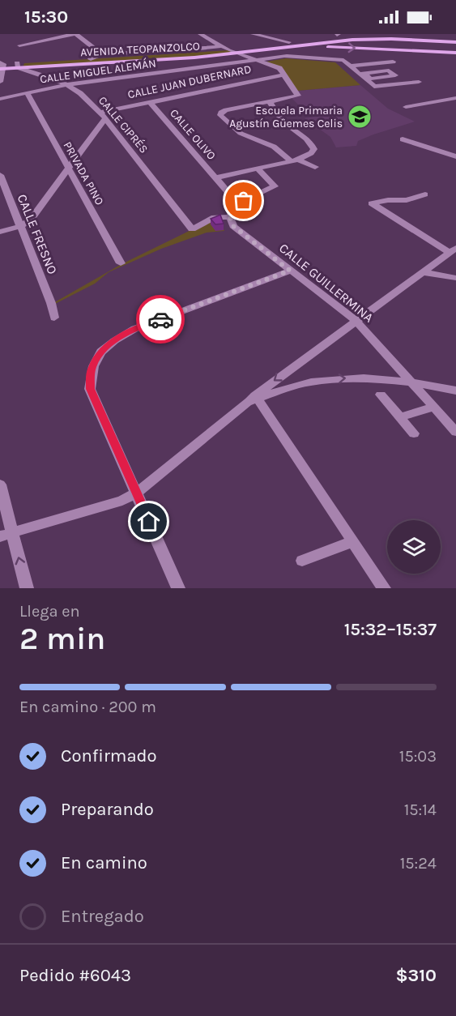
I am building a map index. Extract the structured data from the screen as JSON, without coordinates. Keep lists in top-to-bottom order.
{
  "streets": {
    "main road": ["AVENIDA TEOPANZOLCO"],
    "street": [
      "CALLE MIGUEL ALEMÁN",
      "CALLE JUAN DUBERNARD",
      "CALLE CIPRÉS",
      "CALLE OLIVO",
      "PRIVADA PINO",
      "CALLE FRESNO",
      "CALLE GUILLERMINA"
    ]
  },
  "crossings": [
    ["AVENIDA TEOPANZOLCO", "CALLE CIPRÉS"],
    ["CALLE MIGUEL ALEMÁN", "CALLE CIPRÉS"],
    ["CALLE MIGUEL ALEMÁN", "PRIVADA PINO"],
    ["CALLE JUAN DUBERNARD", "CALLE CIPRÉS"],
    ["CALLE JUAN DUBERNARD", "CALLE OLIVO"],
    ["CALLE CIPRÉS", "CALLE GUILLERMINA"]
  ],
  "places": {
    "school or university": ["Escuela Primaria Agustín Güemes Celis"]
  },
  "page": {
    "status": "15:30",
    "heading": ["2 min", "Llega en", "15:32–15:37"],
    "panel": ["Pedido #6043", "$310"],
    "bar": "En camino · 200 m",
    "list": [
      ["Confirmado", "15:03"],
      ["Preparando", "15:14"],
      ["En camino", "15:24"],
      "Entregado"
    ]
  }
}
